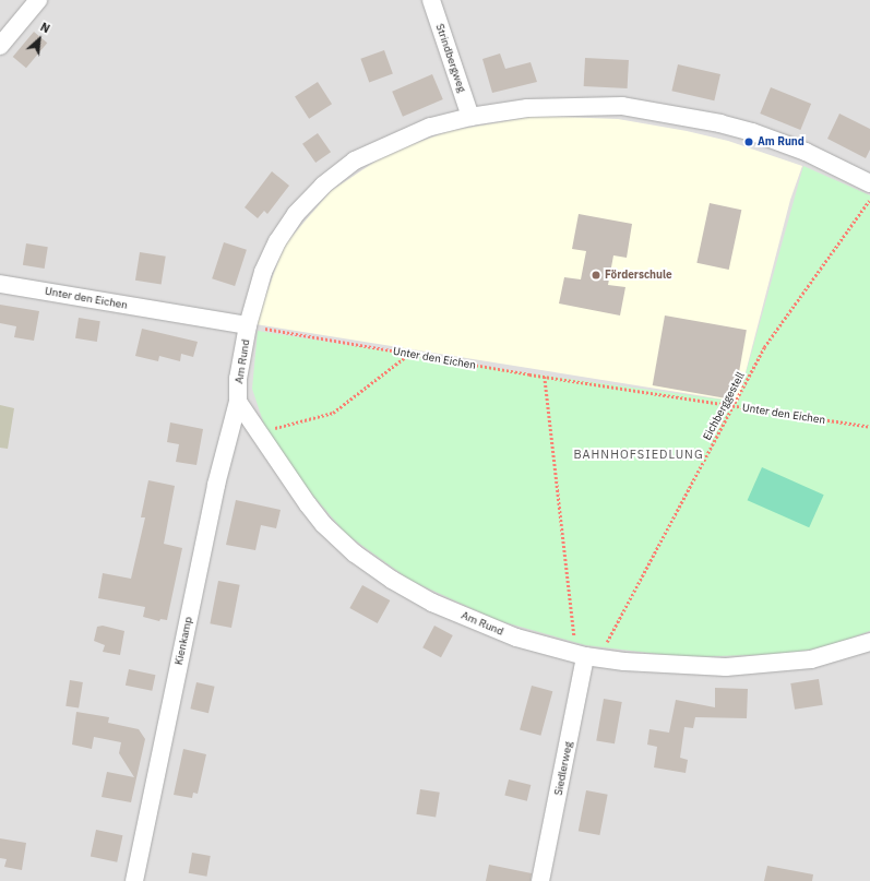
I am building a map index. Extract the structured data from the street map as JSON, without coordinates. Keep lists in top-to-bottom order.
{
  "streets": {
    "street": [
      "Strindbergweg",
      "Unter den Eichen",
      "Am Rund",
      "Kienkamp",
      "Siedlerweg"
    ],
    "path": ["Eichberggestell"]
  },
  "crossings": [
    ["Strindbergweg", "Am Rund"],
    ["Unter den Eichen", "Am Rund"],
    ["Unter den Eichen", "Eichberggestell"],
    ["Am Rund", "Eichberggestell"],
    ["Am Rund", "Kienkamp"],
    ["Am Rund", "Siedlerweg"],
    ["Eichberggestell", "Siedlerweg"]
  ],
  "districts": ["BAHNHOFSIEDLUNG"],
  "places": ["Am Rund", "Förderschule"],
  "north": "top right"
}
